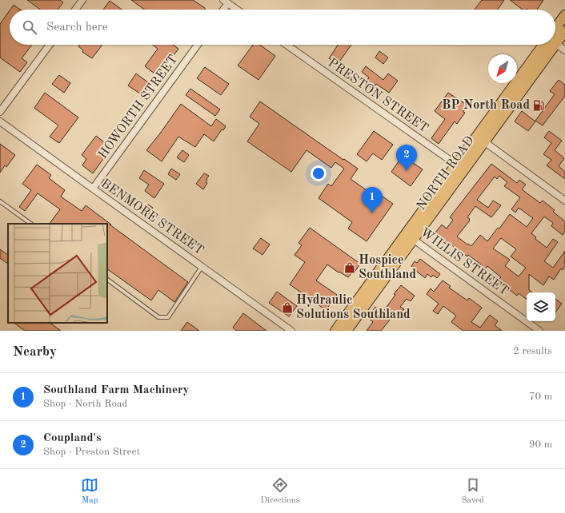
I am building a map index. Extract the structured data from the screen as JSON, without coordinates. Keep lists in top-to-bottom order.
{
  "streets": {
    "main road": ["NORTH ROAD"],
    "street": [
      "PRESTON STREET",
      "HOWORTH STREET",
      "BENMORE STREET",
      "WILLIS STREET"
    ]
  },
  "crossings": [
    ["PRESTON STREET", "NORTH ROAD"],
    ["HOWORTH STREET", "BENMORE STREET"],
    ["NORTH ROAD", "WILLIS STREET"]
  ],
  "places": {
    "fuel station": ["BP North Road"],
    "shop": ["Hospice Southland", "Hydraulic Solutions Southland"]
  },
  "north": "bottom left",
  "page": {
    "search": "Search here",
    "pins": ["2", "1"],
    "heading": ["Nearby", "2 results"],
    "list": [
      {
        "mark": "1",
        "name": "Southland Farm Machinery",
        "note": "Shop · North Road",
        "value": "70 m"
      },
      {
        "mark": "2",
        "name": "Coupland's",
        "note": "Shop · Preston Street",
        "value": "90 m"
      }
    ],
    "nav": ["Map", "Directions", "Saved"]
  }
}
